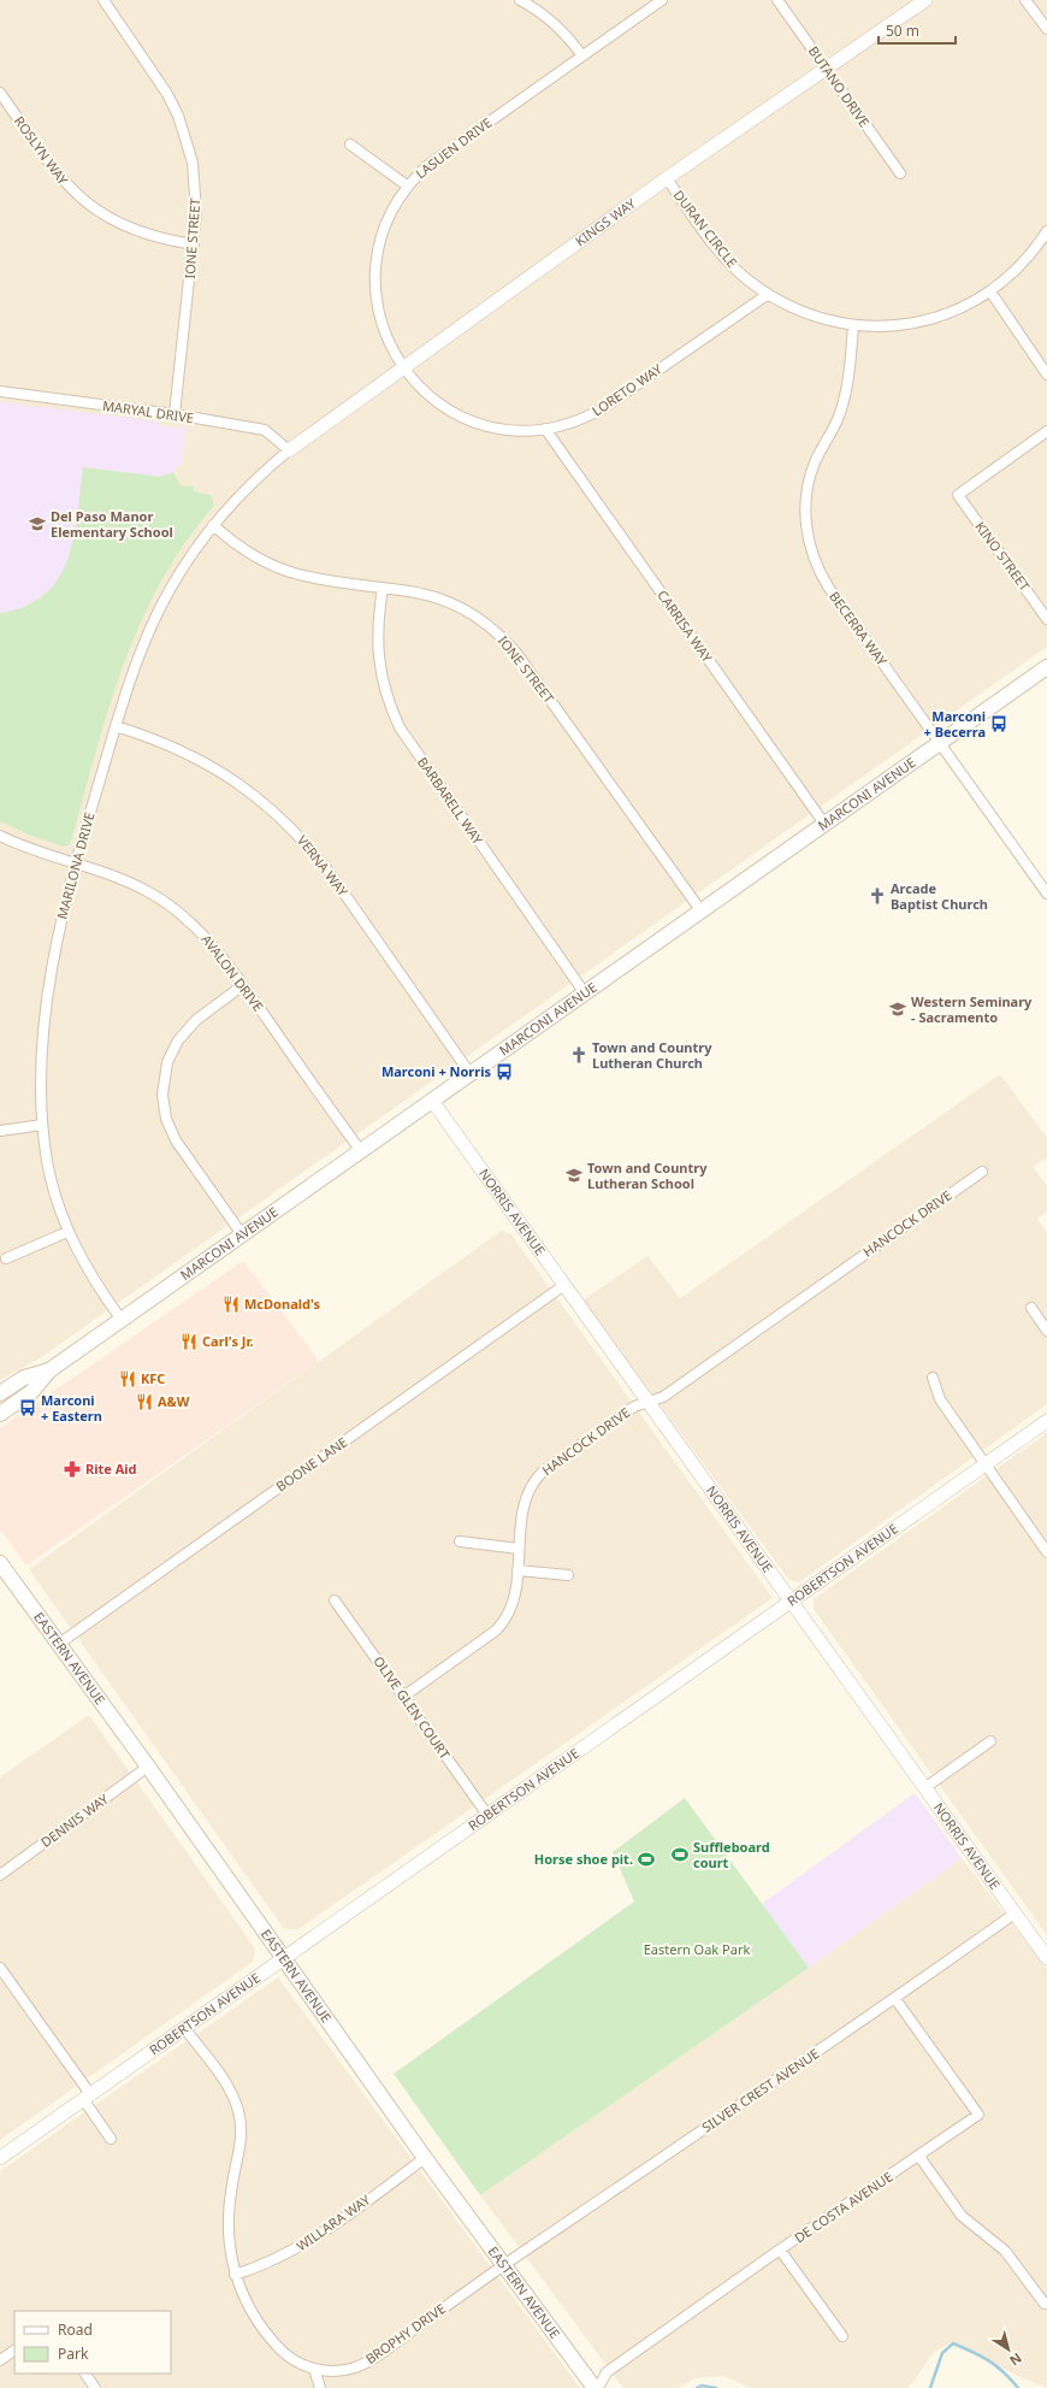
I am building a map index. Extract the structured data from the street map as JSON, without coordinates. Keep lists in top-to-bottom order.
{
  "streets": {
    "main road": ["MARCONI AVENUE", "EASTERN AVENUE"],
    "street": [
      "BUTANO DRIVE",
      "LASUEN DRIVE",
      "ROSLYN WAY",
      "KINGS WAY",
      "DURAN CIRCLE",
      "IONE STREET",
      "LORETO WAY",
      "MARYAL DRIVE",
      "KINO STREET",
      "CARRISA WAY",
      "BECERRA WAY",
      "BARBARELL WAY",
      "MARILONA DRIVE",
      "VERNA WAY",
      "AVALON DRIVE",
      "NORRIS AVENUE",
      "HANCOCK DRIVE",
      "BOONE LANE",
      "ROBERTSON AVENUE",
      "OLIVE GLEN COURT",
      "DENNIS WAY",
      "SILVER CREST AVENUE",
      "DE COSTA AVENUE",
      "WILLARA WAY",
      "BROPHY DRIVE"
    ]
  },
  "crossings": [
    ["BUTANO DRIVE", "KINGS WAY"],
    ["LASUEN DRIVE", "KINGS WAY"],
    ["LASUEN DRIVE", "LORETO WAY"],
    ["ROSLYN WAY", "IONE STREET"],
    ["KINGS WAY", "DURAN CIRCLE"],
    ["KINGS WAY", "LORETO WAY"],
    ["KINGS WAY", "MARYAL DRIVE"],
    ["KINGS WAY", "MARILONA DRIVE"],
    ["DURAN CIRCLE", "LORETO WAY"],
    ["DURAN CIRCLE", "BECERRA WAY"],
    ["IONE STREET", "MARYAL DRIVE"],
    ["IONE STREET", "MARCONI AVENUE"],
    ["IONE STREET", "BARBARELL WAY"],
    ["IONE STREET", "MARILONA DRIVE"],
    ["LORETO WAY", "CARRISA WAY"],
    ["MARYAL DRIVE", "MARILONA DRIVE"],
    ["CARRISA WAY", "MARCONI AVENUE"],
    ["BECERRA WAY", "MARCONI AVENUE"],
    ["MARCONI AVENUE", "BARBARELL WAY"],
    ["MARCONI AVENUE", "MARILONA DRIVE"],
    ["MARCONI AVENUE", "VERNA WAY"],
    ["MARCONI AVENUE", "AVALON DRIVE"],
    ["MARCONI AVENUE", "NORRIS AVENUE"],
    ["MARILONA DRIVE", "VERNA WAY"],
    ["MARILONA DRIVE", "AVALON DRIVE"],
    ["NORRIS AVENUE", "HANCOCK DRIVE"],
    ["NORRIS AVENUE", "BOONE LANE"],
    ["NORRIS AVENUE", "ROBERTSON AVENUE"],
    ["NORRIS AVENUE", "SILVER CREST AVENUE"],
    ["HANCOCK DRIVE", "OLIVE GLEN COURT"],
    ["BOONE LANE", "EASTERN AVENUE"],
    ["ROBERTSON AVENUE", "EASTERN AVENUE"],
    ["ROBERTSON AVENUE", "OLIVE GLEN COURT"],
    ["ROBERTSON AVENUE", "BROPHY DRIVE"],
    ["EASTERN AVENUE", "DENNIS WAY"],
    ["EASTERN AVENUE", "SILVER CREST AVENUE"],
    ["EASTERN AVENUE", "DE COSTA AVENUE"],
    ["EASTERN AVENUE", "WILLARA WAY"],
    ["EASTERN AVENUE", "BROPHY DRIVE"],
    ["SILVER CREST AVENUE", "DE COSTA AVENUE"],
    ["SILVER CREST AVENUE", "BROPHY DRIVE"],
    ["WILLARA WAY", "BROPHY DRIVE"]
  ],
  "parks": ["Eastern Oak Park"],
  "places": {
    "school or university": ["Del Paso Manor Elementary School", "Western Seminary - Sacramento", "Town and Country Lutheran School"],
    "bus stop": ["Marconi + Becerra", "Marconi + Norris", "Marconi + Eastern"],
    "church": ["Arcade Baptist Church", "Town and Country Lutheran Church"],
    "restaurant": [
      "McDonald's",
      "Carl's Jr.",
      "KFC",
      "A&W"
    ],
    "pharmacy": ["Rite Aid"],
    "sports": ["Suffleboard court", "Horse shoe pit."]
  },
  "legend": ["Road", "Park"],
  "scale_bar": "50 m",
  "north": "bottom right"
}
